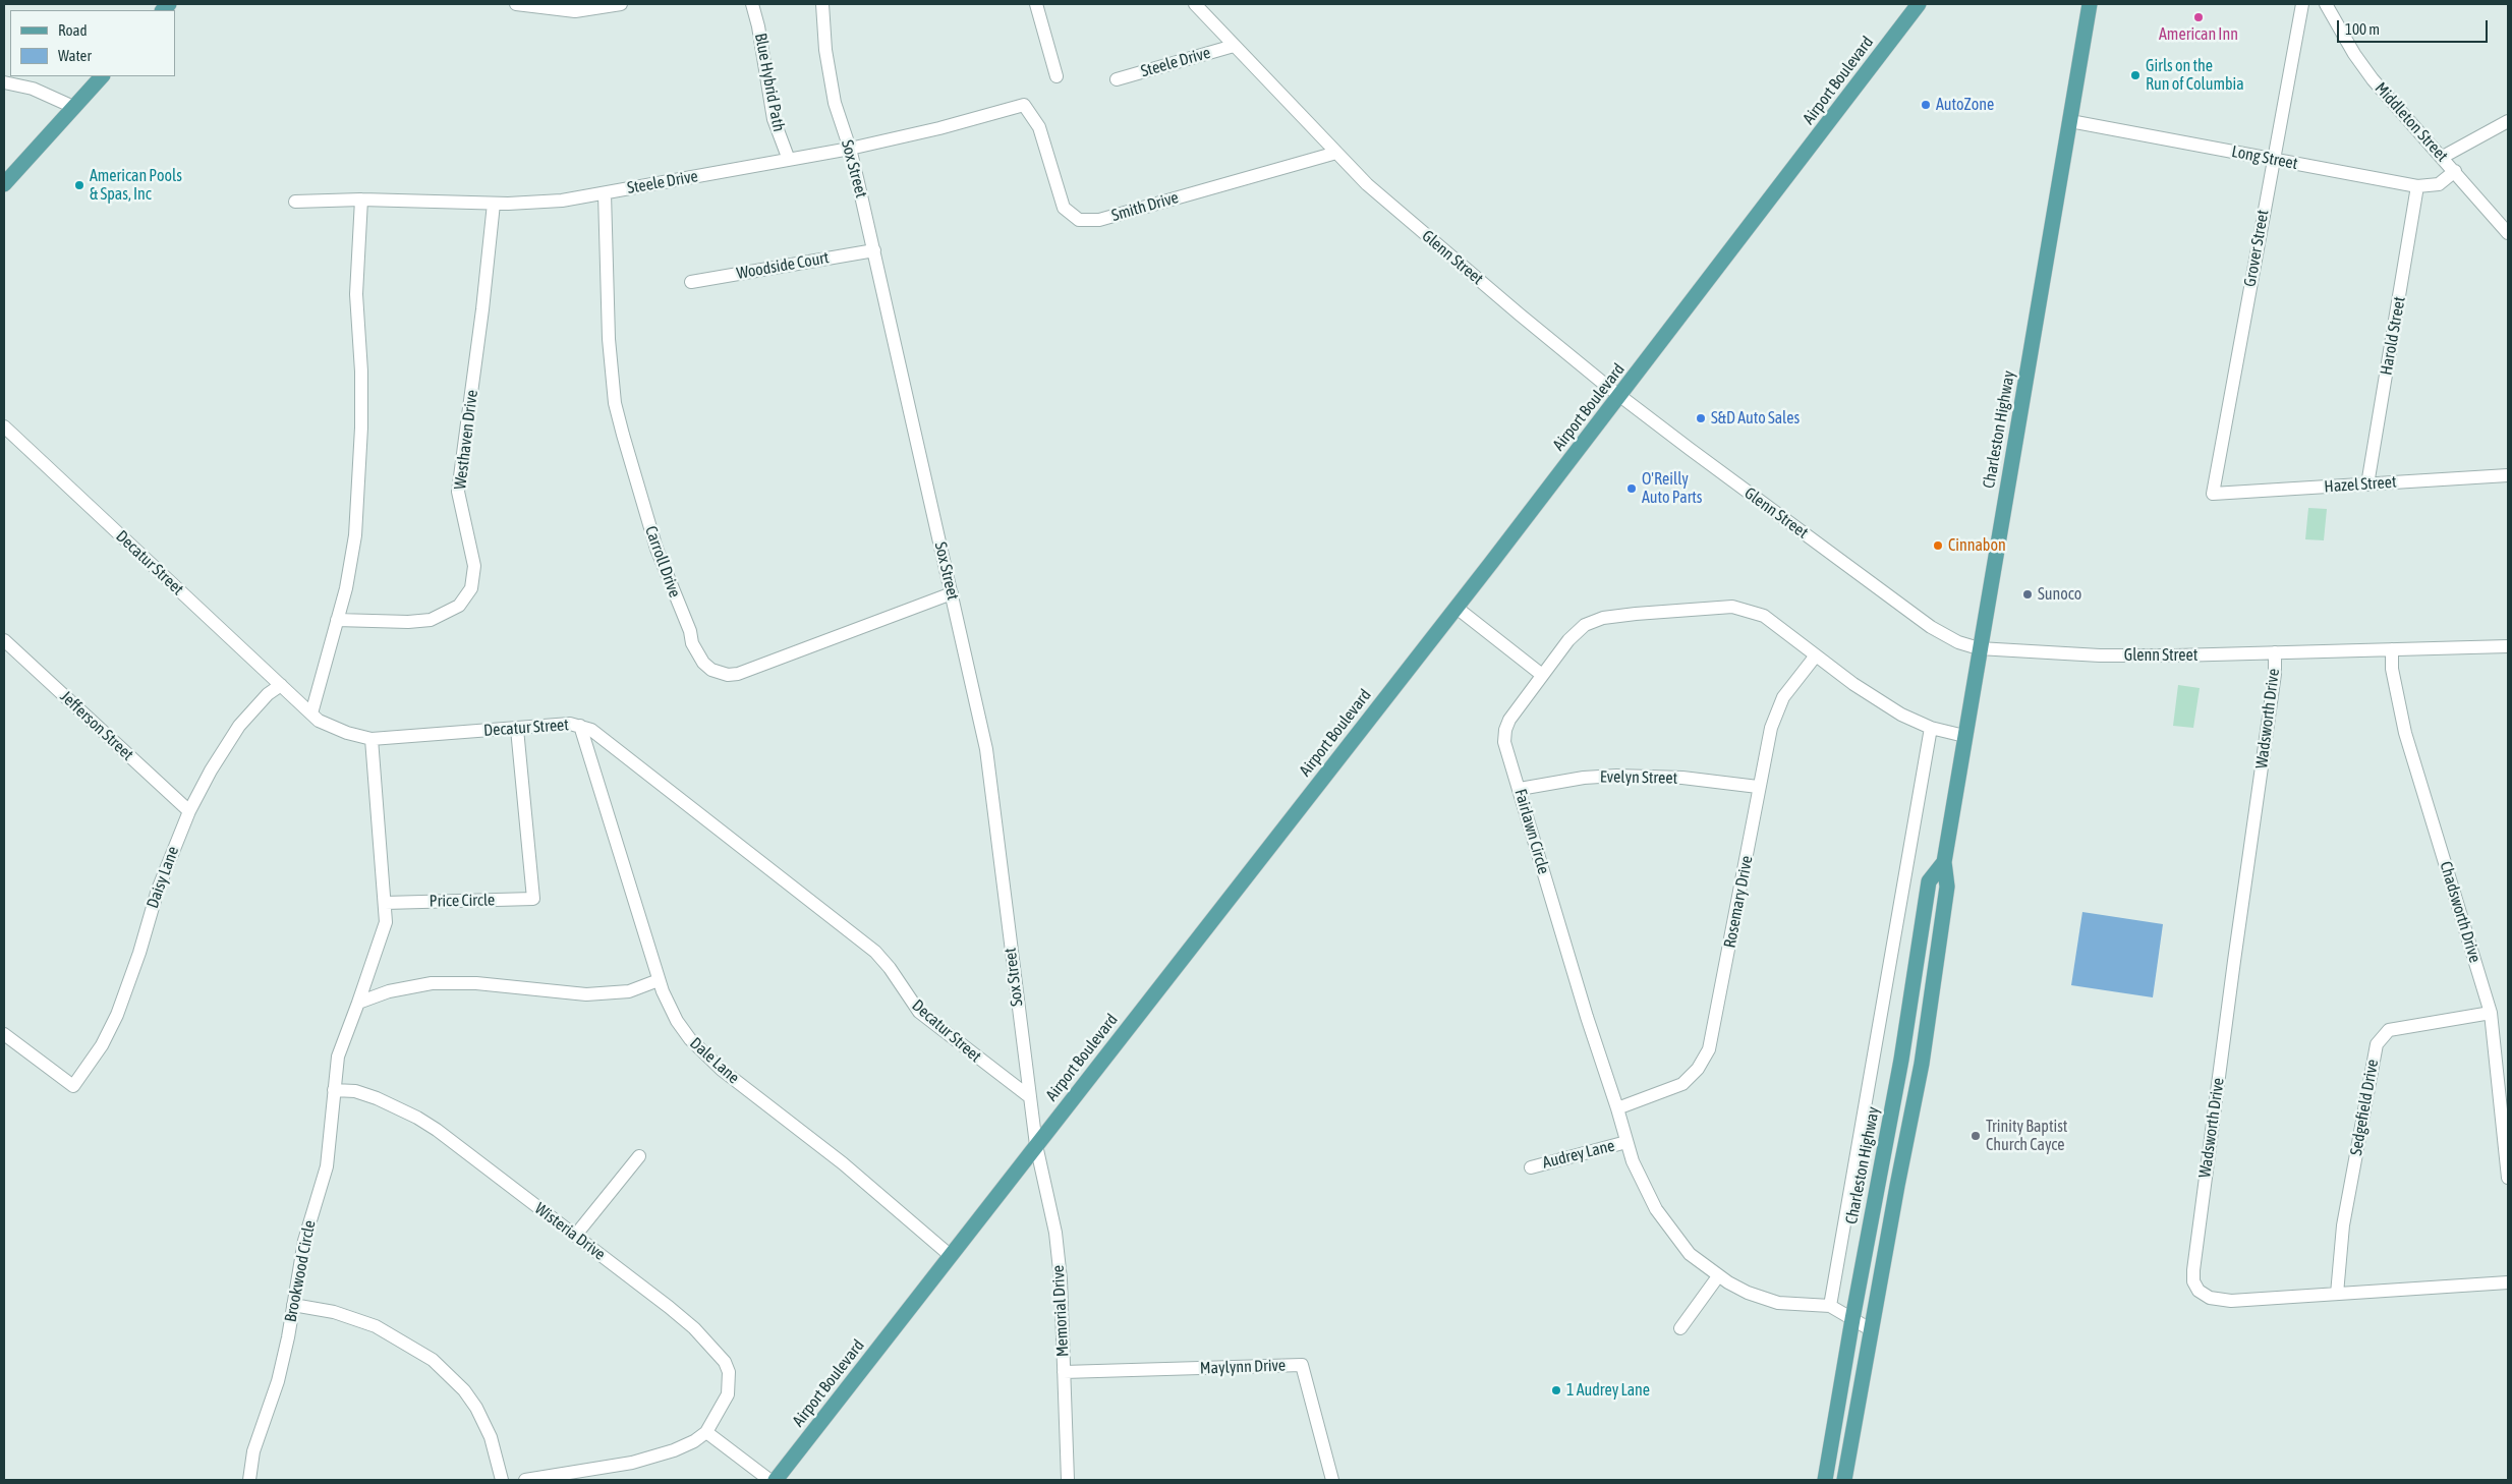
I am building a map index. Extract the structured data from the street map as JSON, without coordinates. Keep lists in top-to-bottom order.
{
  "streets": {
    "main road": ["Airport Boulevard", "Charleston Highway"],
    "street": [
      "Steele Drive",
      "Blue Hybrid Path",
      "Middleton Street",
      "Long Street",
      "Sox Street",
      "Smith Drive",
      "Grover Street",
      "Glenn Street",
      "Woodside Court",
      "Harold Street",
      "Westhaven Drive",
      "Hazel Street",
      "Carroll Drive",
      "Decatur Street",
      "Wadsworth Drive",
      "Jefferson Street",
      "Evelyn Street",
      "Fairlawn Circle",
      "Daisy Lane",
      "Price Circle",
      "Rosemary Drive",
      "Chadsworth Drive",
      "Dale Lane",
      "Sedgefield Drive",
      "Audrey Lane",
      "Wisteria Drive",
      "Brookwood Circle",
      "Memorial Drive",
      "Maylynn Drive"
    ]
  },
  "crossings": [
    ["Steele Drive", "Blue Hybrid Path"],
    ["Steele Drive", "Sox Street"],
    ["Steele Drive", "Smith Drive"],
    ["Steele Drive", "Glenn Street"],
    ["Steele Drive", "Westhaven Drive"],
    ["Steele Drive", "Carroll Drive"],
    ["Airport Boulevard", "Sox Street"],
    ["Airport Boulevard", "Glenn Street"],
    ["Airport Boulevard", "Dale Lane"],
    ["Airport Boulevard", "Memorial Drive"],
    ["Middleton Street", "Long Street"],
    ["Long Street", "Grover Street"],
    ["Long Street", "Harold Street"],
    ["Long Street", "Charleston Highway"],
    ["Sox Street", "Woodside Court"],
    ["Sox Street", "Carroll Drive"],
    ["Sox Street", "Decatur Street"],
    ["Sox Street", "Memorial Drive"],
    ["Smith Drive", "Glenn Street"],
    ["Grover Street", "Hazel Street"],
    ["Glenn Street", "Charleston Highway"],
    ["Glenn Street", "Wadsworth Drive"],
    ["Glenn Street", "Chadsworth Drive"],
    ["Harold Street", "Hazel Street"],
    ["Charleston Highway", "Fairlawn Circle"],
    ["Decatur Street", "Daisy Lane"],
    ["Decatur Street", "Price Circle"],
    ["Decatur Street", "Dale Lane"],
    ["Wadsworth Drive", "Sedgefield Drive"],
    ["Jefferson Street", "Daisy Lane"],
    ["Evelyn Street", "Fairlawn Circle"],
    ["Evelyn Street", "Rosemary Drive"],
    ["Fairlawn Circle", "Rosemary Drive"],
    ["Fairlawn Circle", "Audrey Lane"],
    ["Price Circle", "Brookwood Circle"],
    ["Chadsworth Drive", "Sedgefield Drive"],
    ["Wisteria Drive", "Brookwood Circle"],
    ["Memorial Drive", "Maylynn Drive"]
  ],
  "places": [
    "American Inn",
    "Girls on the Run of Columbia",
    "AutoZone",
    "American Pools & Spas, Inc",
    "S&D Auto Sales",
    "O'Reilly Auto Parts",
    "Cinnabon",
    "Sunoco",
    "Trinity Baptist Church Cayce",
    "1 Audrey Lane"
  ],
  "legend": ["Road", "Water"],
  "scale_bar": "100 m"
}
